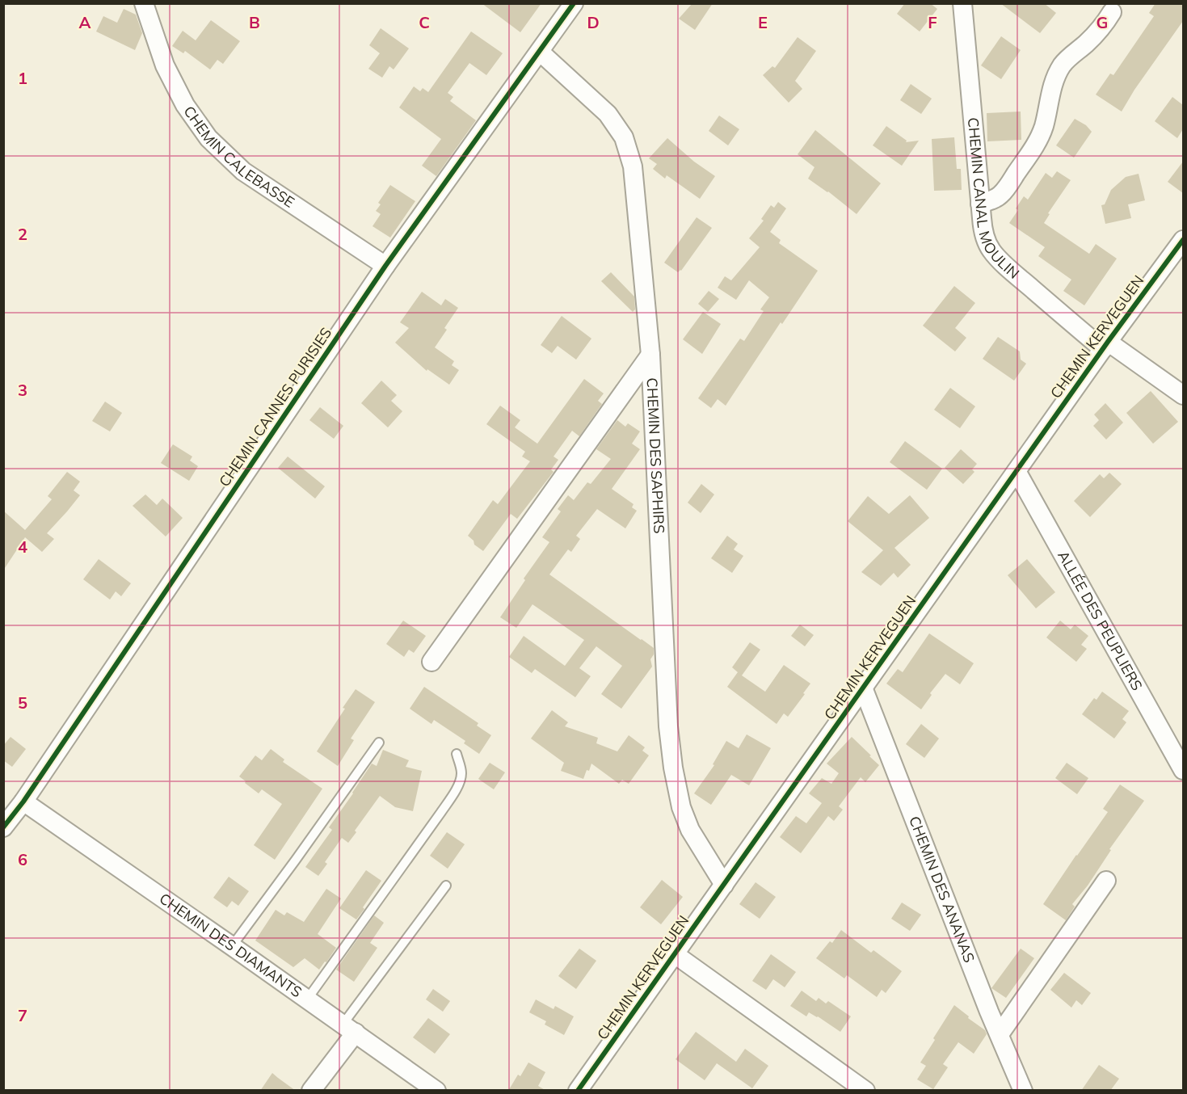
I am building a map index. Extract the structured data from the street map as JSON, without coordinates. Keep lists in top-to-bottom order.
{
  "streets": {
    "street": [
      "CHEMIN CALEBASSE",
      "CHEMIN CANAL MOULIN",
      "CHEMIN KERVEGUEN",
      "CHEMIN CANNES PURISIES",
      "CHEMIN DES SAPHIRS",
      "ALLÉE DES PEUPLIERS",
      "CHEMIN DES ANANAS",
      "CHEMIN DES DIAMANTS"
    ]
  },
  "crossings": [
    ["CHEMIN CALEBASSE", "CHEMIN CANNES PURISIES"],
    ["CHEMIN CANAL MOULIN", "CHEMIN KERVEGUEN"],
    ["CHEMIN KERVEGUEN", "CHEMIN DES SAPHIRS"],
    ["CHEMIN KERVEGUEN", "ALLÉE DES PEUPLIERS"],
    ["CHEMIN KERVEGUEN", "CHEMIN DES ANANAS"],
    ["CHEMIN CANNES PURISIES", "CHEMIN DES SAPHIRS"],
    ["CHEMIN CANNES PURISIES", "CHEMIN DES DIAMANTS"]
  ],
  "grid": {
    "columns": [
      "A",
      "B",
      "C",
      "D",
      "E",
      "F",
      "G"
    ],
    "rows": [
      "1",
      "2",
      "3",
      "4",
      "5",
      "6",
      "7"
    ]
  }
}
